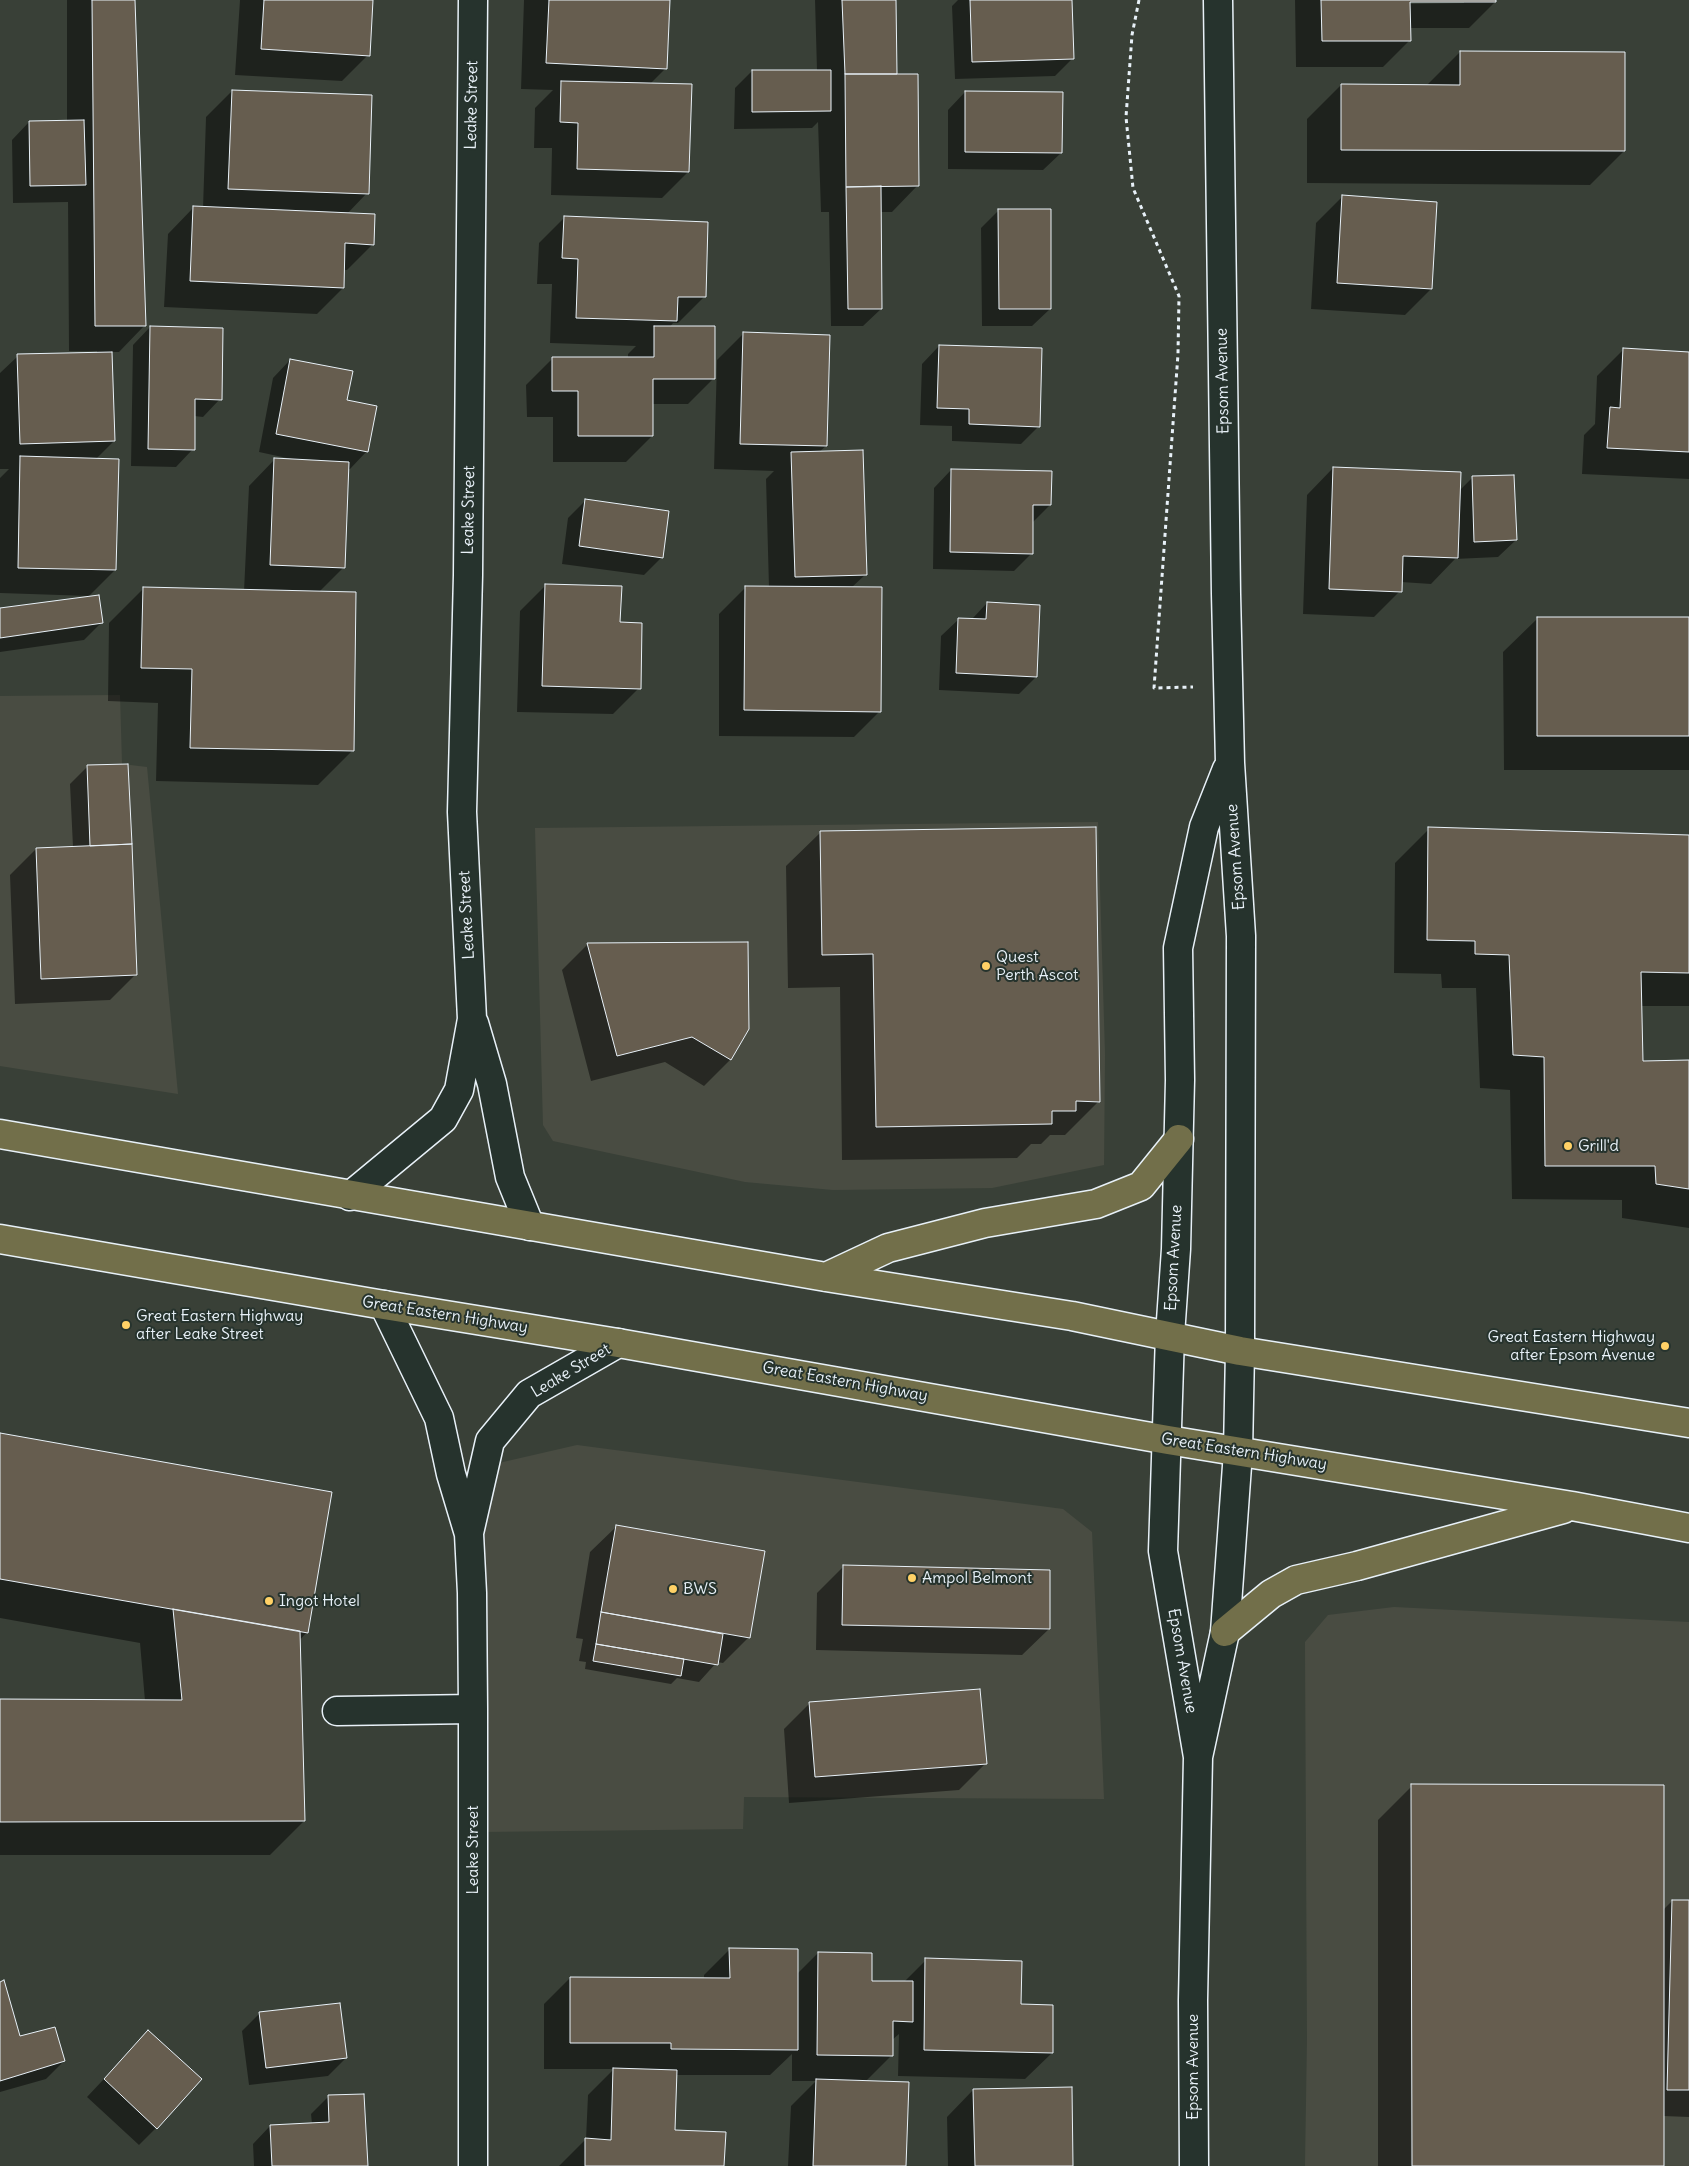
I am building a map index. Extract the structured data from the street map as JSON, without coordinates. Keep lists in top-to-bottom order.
{
  "streets": {
    "highway": ["Great Eastern Highway"],
    "street": ["Leake Street", "Epsom Avenue"]
  },
  "crossings": [
    ["Leake Street", "Great Eastern Highway"],
    ["Epsom Avenue", "Great Eastern Highway"]
  ],
  "places": [
    "Quest Perth Ascot",
    "Grill'd",
    "Great Eastern Highway after Leake Street",
    "Great Eastern Highway after Epsom Avenue",
    "Ampol Belmont",
    "BWS",
    "Ingot Hotel"
  ]
}
